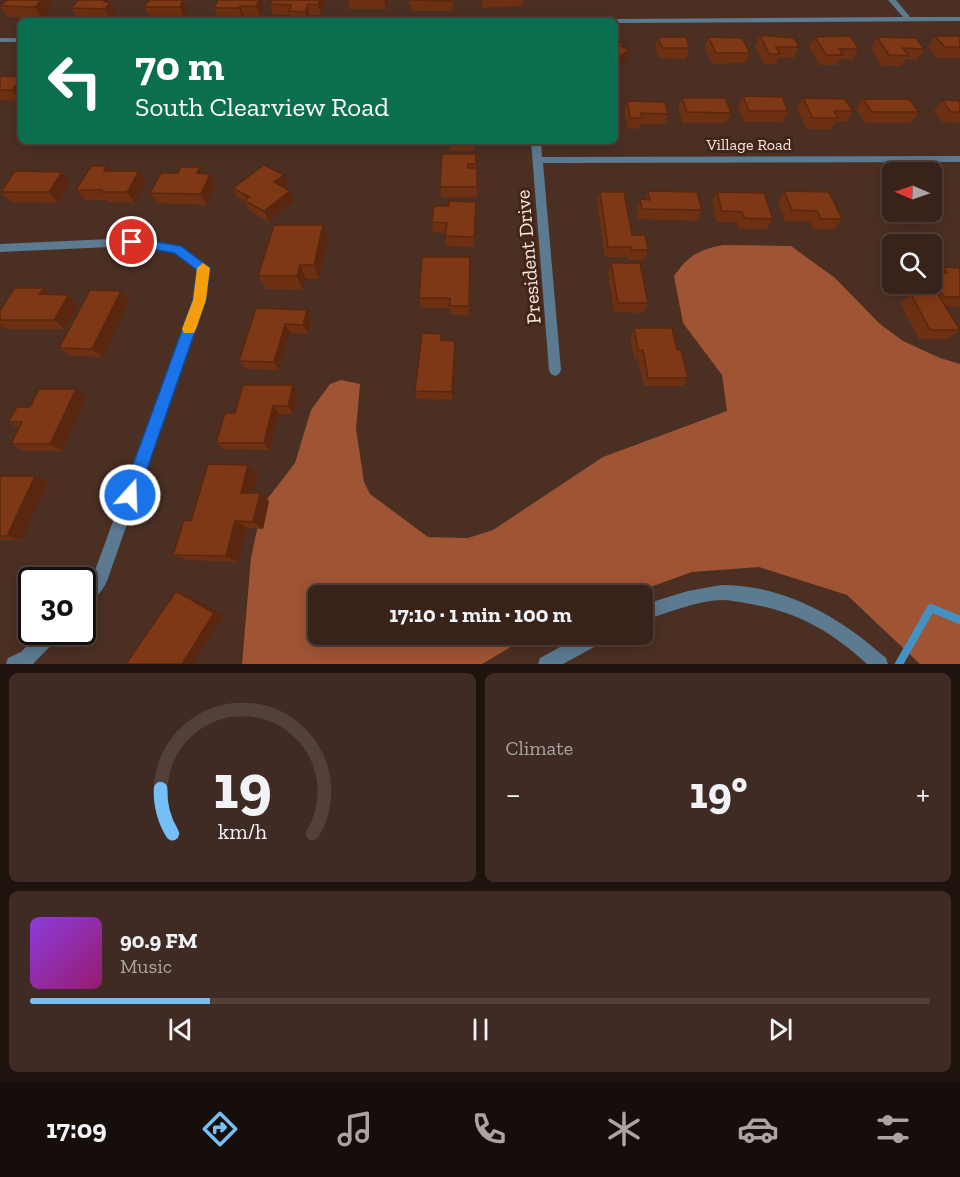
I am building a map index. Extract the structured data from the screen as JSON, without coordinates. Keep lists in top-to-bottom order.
{
  "streets": {
    "street": ["Village Road", "President Drive"]
  },
  "crossings": [
    ["Village Road", "President Drive"]
  ],
  "north": "left",
  "page": {
    "turn": ["70 m", "South Clearview Road"],
    "limit": "30",
    "trip": "17:10 · 1 min · 100 m",
    "tile": "Climate",
    "heat": ["−", "19°", "+"],
    "song": ["90.9 FM", "Music"],
    "tabs": "17:09",
    "gauge": ["19", "km/h"]
  }
}
